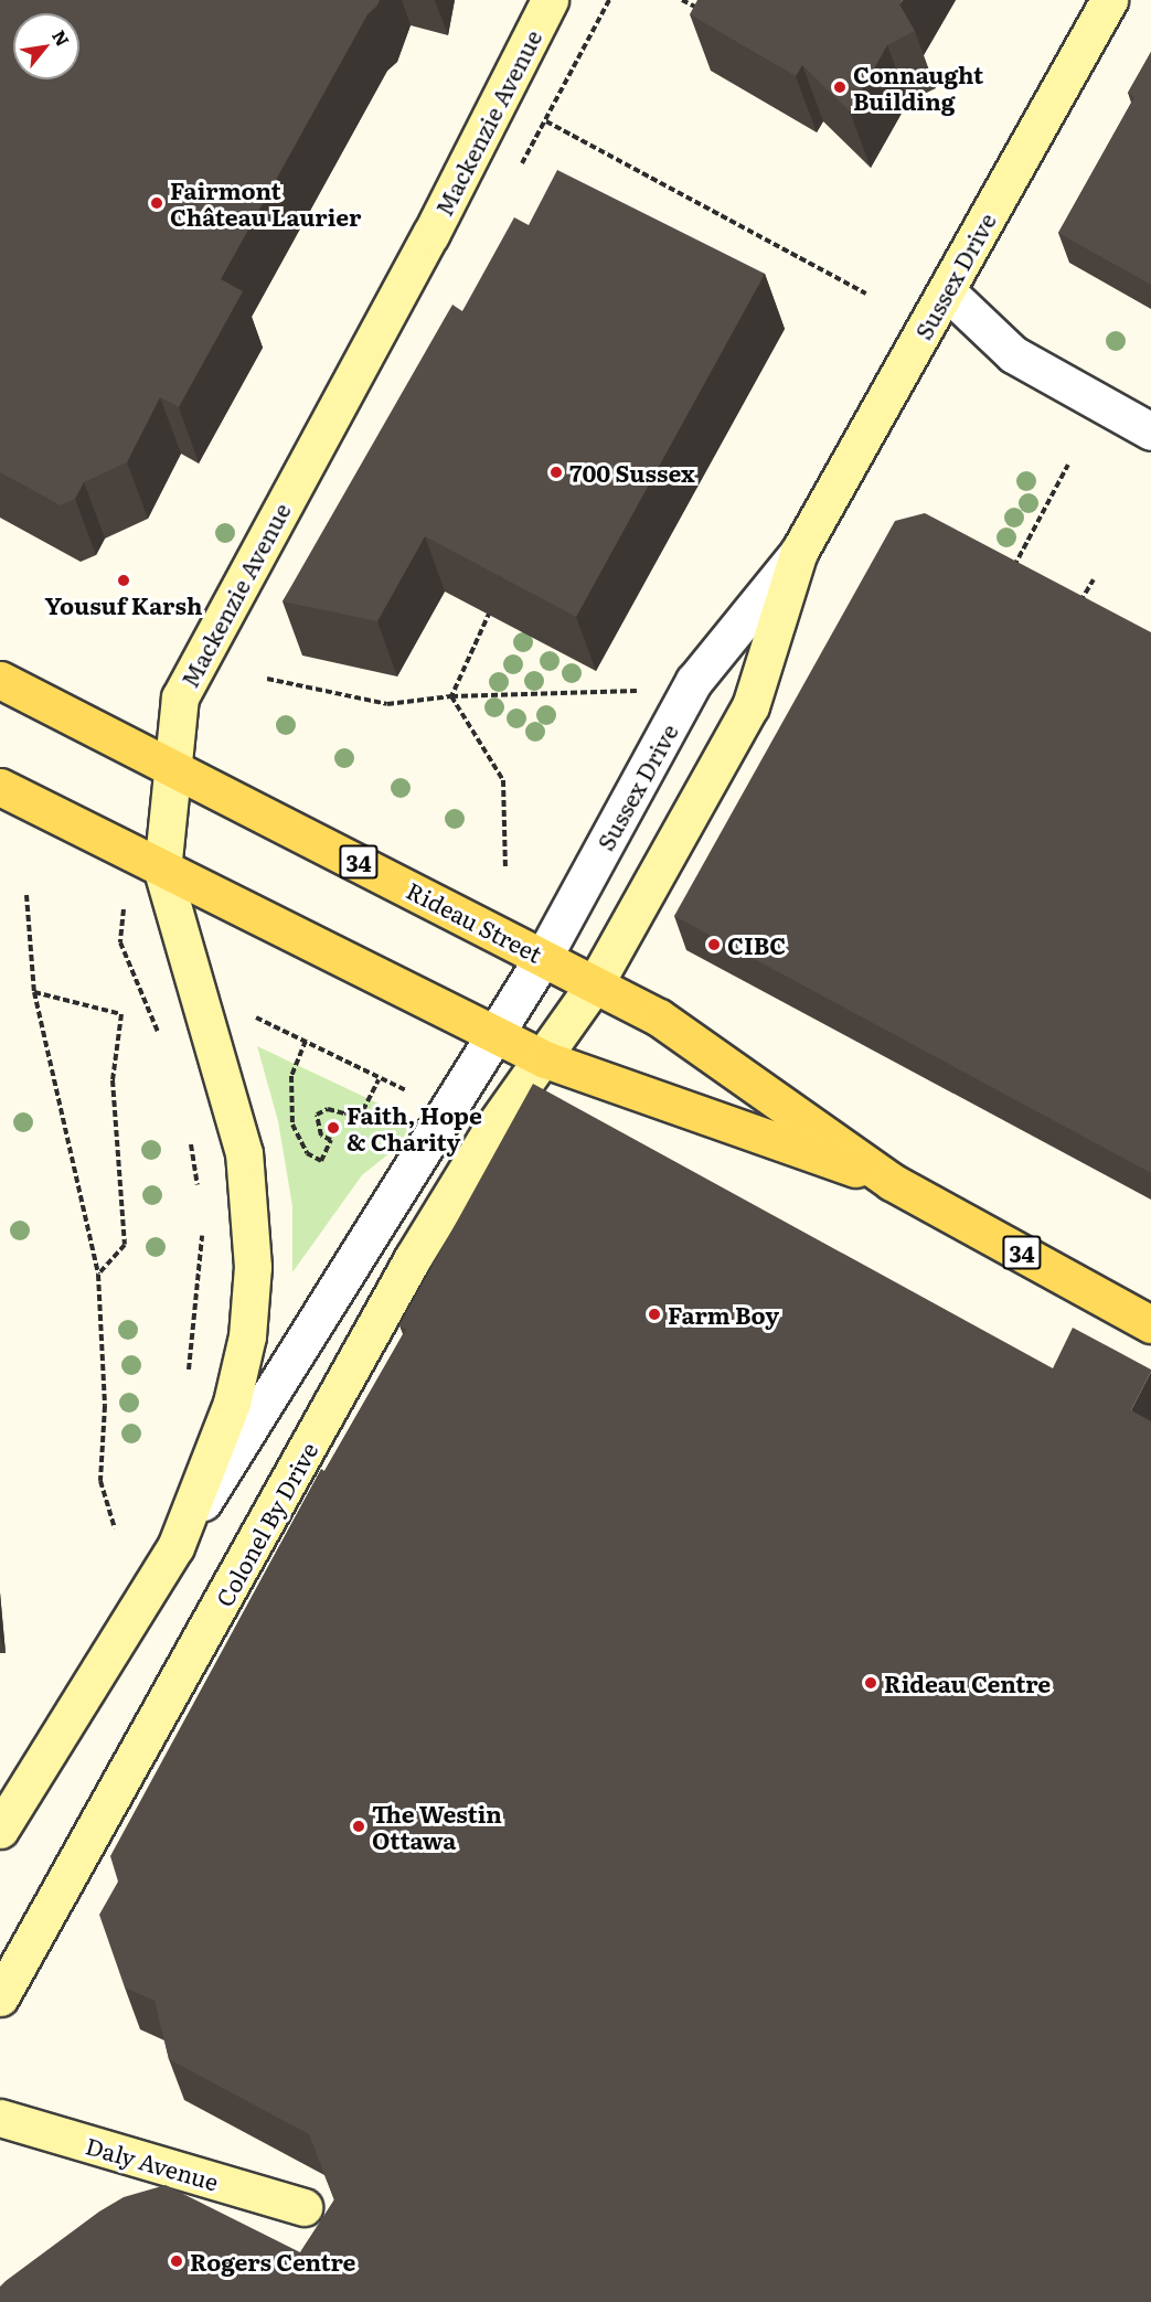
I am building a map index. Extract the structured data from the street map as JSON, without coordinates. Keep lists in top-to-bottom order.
{
  "streets": {
    "main road": [
      "Mackenzie Avenue",
      "Sussex Drive",
      "34",
      "Rideau Street",
      "Colonel By Drive",
      "Daly Avenue"
    ]
  },
  "crossings": [
    ["Mackenzie Avenue", "Rideau Street"],
    ["Sussex Drive", "Rideau Street"],
    ["Sussex Drive", "Colonel By Drive"],
    ["Rideau Street", "Colonel By Drive"]
  ],
  "places": [
    "Connaught Building",
    "Fairmont Château Laurier",
    "700 Sussex",
    "Yousuf Karsh",
    "CIBC",
    "Faith, Hope & Charity",
    "Farm Boy",
    "Rideau Centre",
    "The Westin Ottawa",
    "Rogers Centre"
  ],
  "north": "top right"
}
